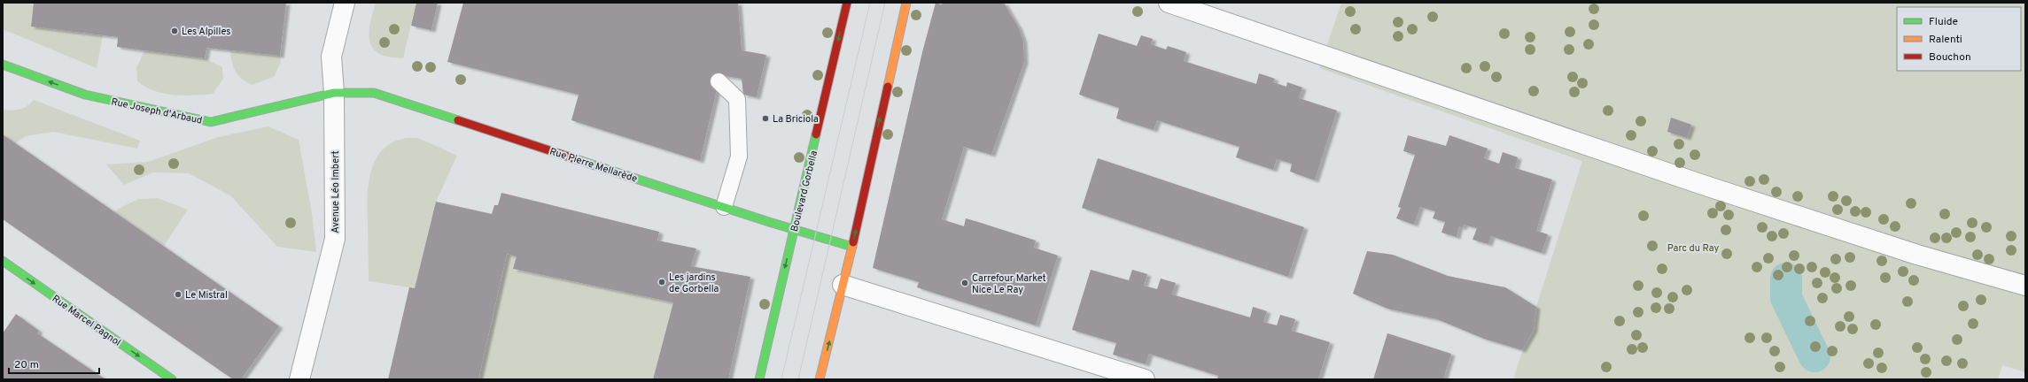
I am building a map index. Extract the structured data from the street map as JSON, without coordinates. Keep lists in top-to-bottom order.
{
  "streets": {
    "street": [
      "Rue Joseph d'Arbaud",
      "Rue Pierre Mellarède",
      "Boulevard Gorbella",
      "Avenue Léo Imbert",
      "Rue Marcel Pagnol"
    ]
  },
  "crossings": [
    ["Rue Joseph d'Arbaud", "Rue Pierre Mellarède"],
    ["Rue Joseph d'Arbaud", "Avenue Léo Imbert"],
    ["Rue Pierre Mellarède", "Boulevard Gorbella"],
    ["Rue Pierre Mellarède", "Avenue Léo Imbert"]
  ],
  "one_way": ["Rue Joseph d'Arbaud", "Rue Marcel Pagnol"],
  "parks": ["Parc du Ray"],
  "places": [
    "Les Alpilles",
    "La Briciola",
    "Les jardins de Gorbella",
    "Carrefour Market Nice Le Ray",
    "Le Mistral"
  ],
  "legend": ["Fluide", "Ralenti", "Bouchon"],
  "scale_bar": "20 m"
}
